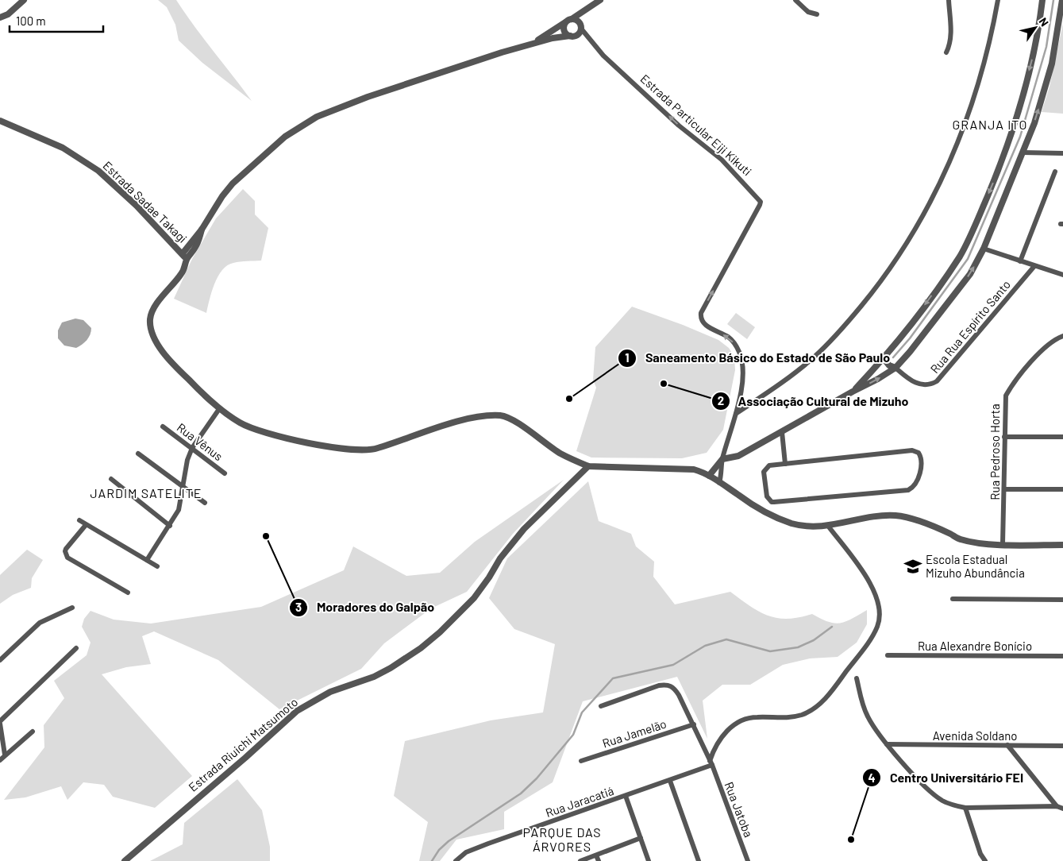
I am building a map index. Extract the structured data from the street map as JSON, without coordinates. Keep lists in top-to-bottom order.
{
  "streets": {
    "street": [
      "Estrada Particular Eiji Kikuti",
      "Estrada Sadae Takagi",
      "Rua Rua Espírito Santo",
      "Rua Vênus",
      "Rua Pedroso Horta",
      "Rua Alexandre Bonício",
      "Rua Jamelão",
      "Avenida Soldano",
      "Estrada Riuichi Matsumoto",
      "Rua Jaracatiá",
      "Rua Jatoba"
    ]
  },
  "crossings": [
    ["Rua Jamelão", "Rua Jatoba"],
    ["Rua Jaracatiá", "Rua Jatoba"]
  ],
  "one_way": ["Estrada Particular Eiji Kikuti"],
  "districts": ["GRANJA ITO", "JARDIM SATELITE", "PARQUE DAS ÁRVORES"],
  "places": {
    "other": [
      "Associação Cultural de Mizuho",
      "Saneamento Básico do Estado de São Paulo",
      "Moradores do Galpão",
      "Centro Universitário FEI"
    ],
    "school or university": ["Escola Estadual Mizuho Abundância"]
  },
  "scale_bar": "100 m",
  "north": "top right"
}
